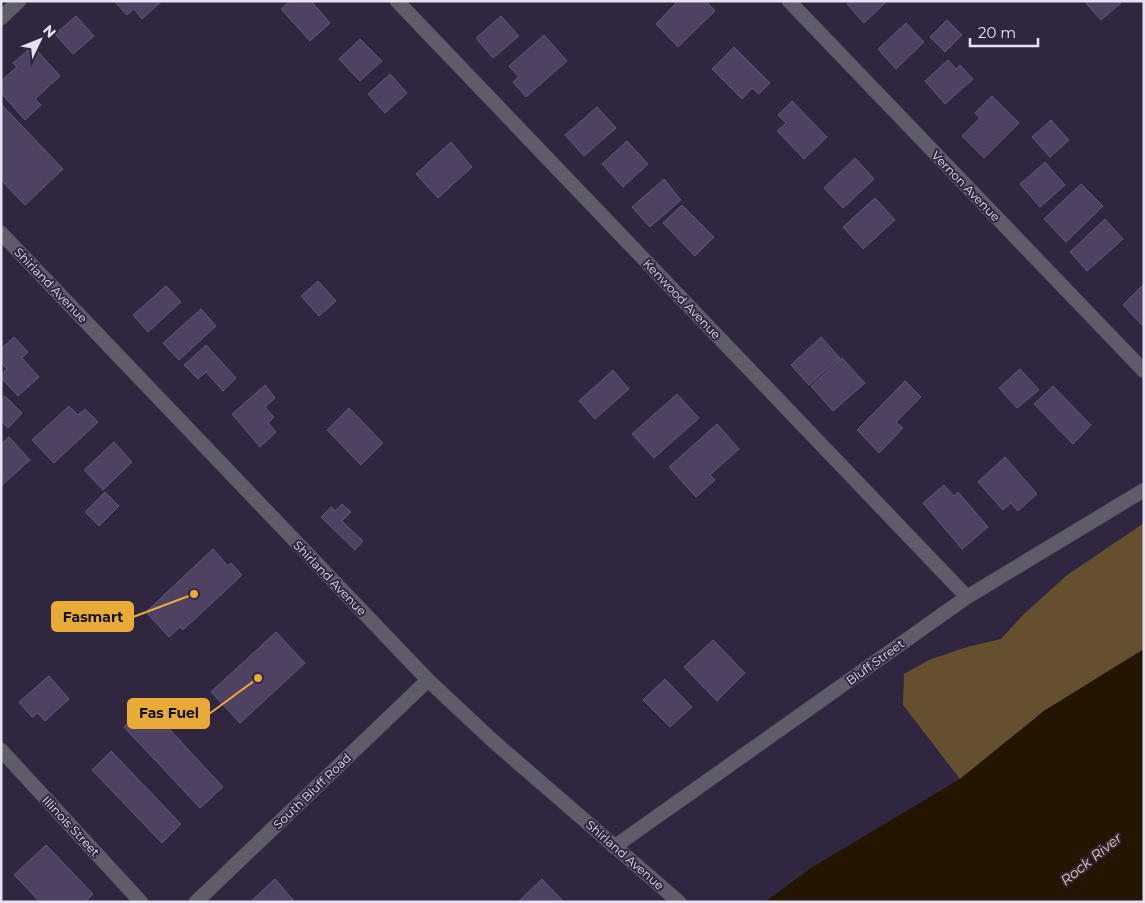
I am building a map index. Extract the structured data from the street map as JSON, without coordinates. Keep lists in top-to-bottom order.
{
  "streets": {
    "street": [
      "Vernon Avenue",
      "Shirland Avenue",
      "Kenwood Avenue",
      "Bluff Street",
      "South Bluff Road",
      "Illinois Street"
    ]
  },
  "crossings": [
    ["Shirland Avenue", "Bluff Street"],
    ["Shirland Avenue", "South Bluff Road"],
    ["Kenwood Avenue", "Bluff Street"]
  ],
  "water": ["Rock River"],
  "places": ["Fasmart", "Fas Fuel"],
  "scale_bar": "20 m",
  "north": "top right"
}
